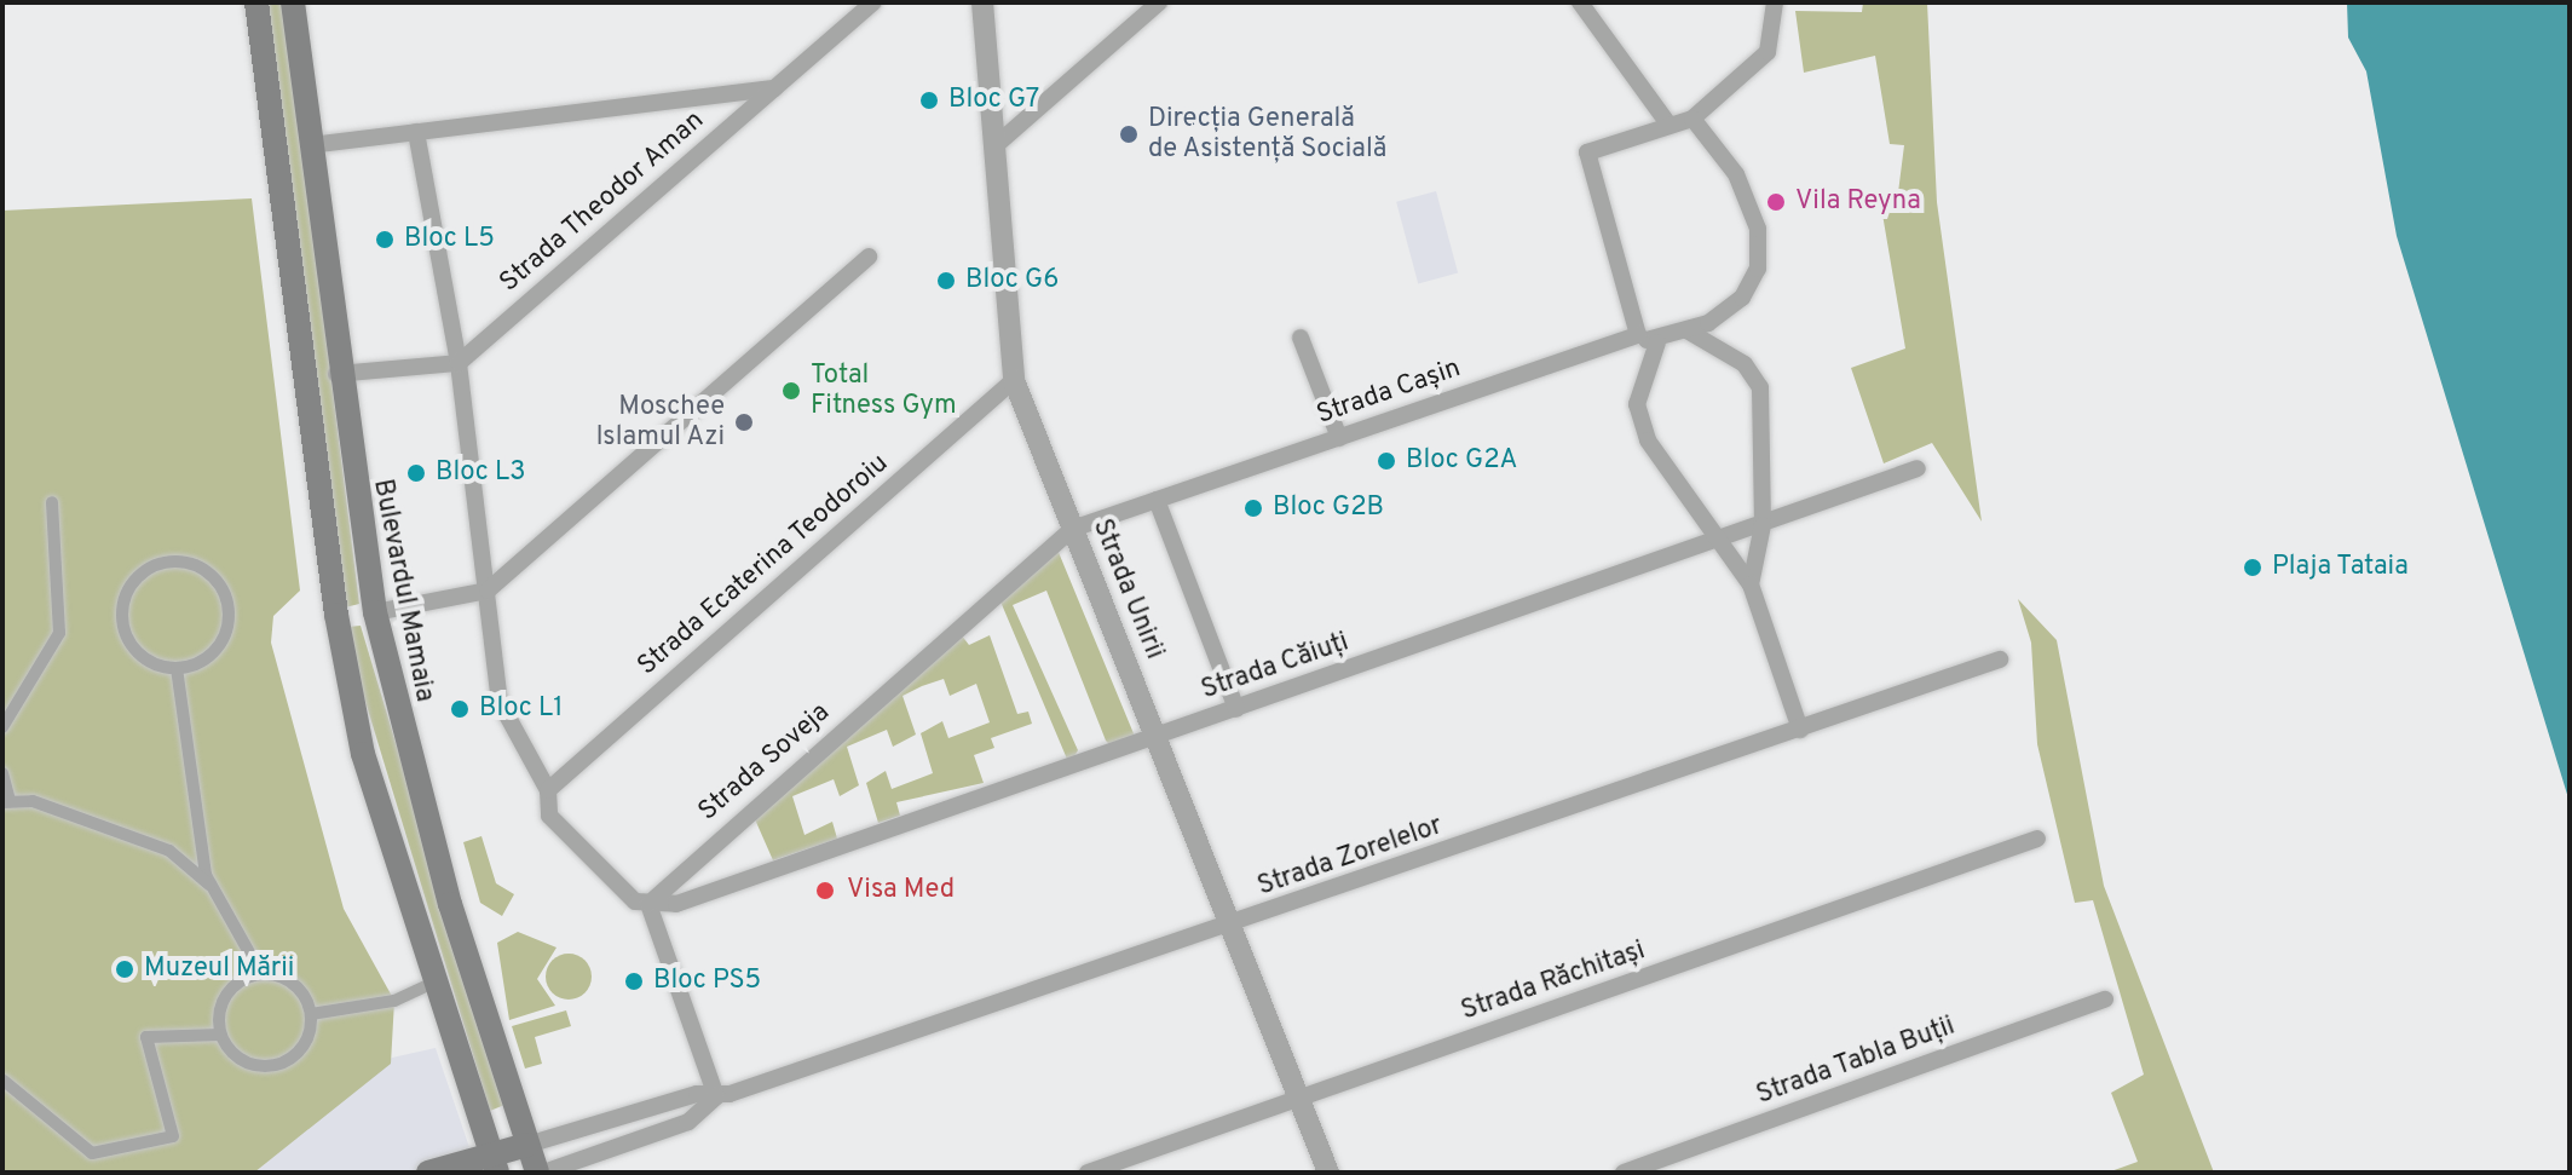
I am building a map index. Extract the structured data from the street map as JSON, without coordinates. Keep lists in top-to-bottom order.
{
  "streets": {
    "main road": ["Bulevardul Mamaia"],
    "street": [
      "Strada Theodor Aman",
      "Strada Cașin",
      "Strada Ecaterina Teodoroiu",
      "Strada Unirii",
      "Strada Căiuți",
      "Strada Soveja",
      "Strada Zorelelor",
      "Strada Răchitași",
      "Strada Tabla Buții"
    ]
  },
  "crossings": [
    ["Strada Cașin", "Strada Unirii"],
    ["Strada Cașin", "Strada Soveja"],
    ["Strada Ecaterina Teodoroiu", "Strada Unirii"],
    ["Strada Unirii", "Strada Căiuți"],
    ["Strada Unirii", "Strada Soveja"],
    ["Strada Unirii", "Strada Zorelelor"],
    ["Strada Unirii", "Strada Răchitași"],
    ["Bulevardul Mamaia", "Strada Zorelelor"],
    ["Strada Căiuți", "Strada Soveja"]
  ],
  "places": [
    "Bloc G7",
    "Direcția Generală de Asistență Socială",
    "Vila Reyna",
    "Bloc L5",
    "Bloc G6",
    "Total Fitness Gym",
    "Moschee Islamul Azi",
    "Bloc G2A",
    "Bloc L3",
    "Bloc G2B",
    "Plaja Tataia",
    "Bloc L1",
    "Visa Med",
    "Muzeul Mării",
    "Bloc PS5"
  ]
}
